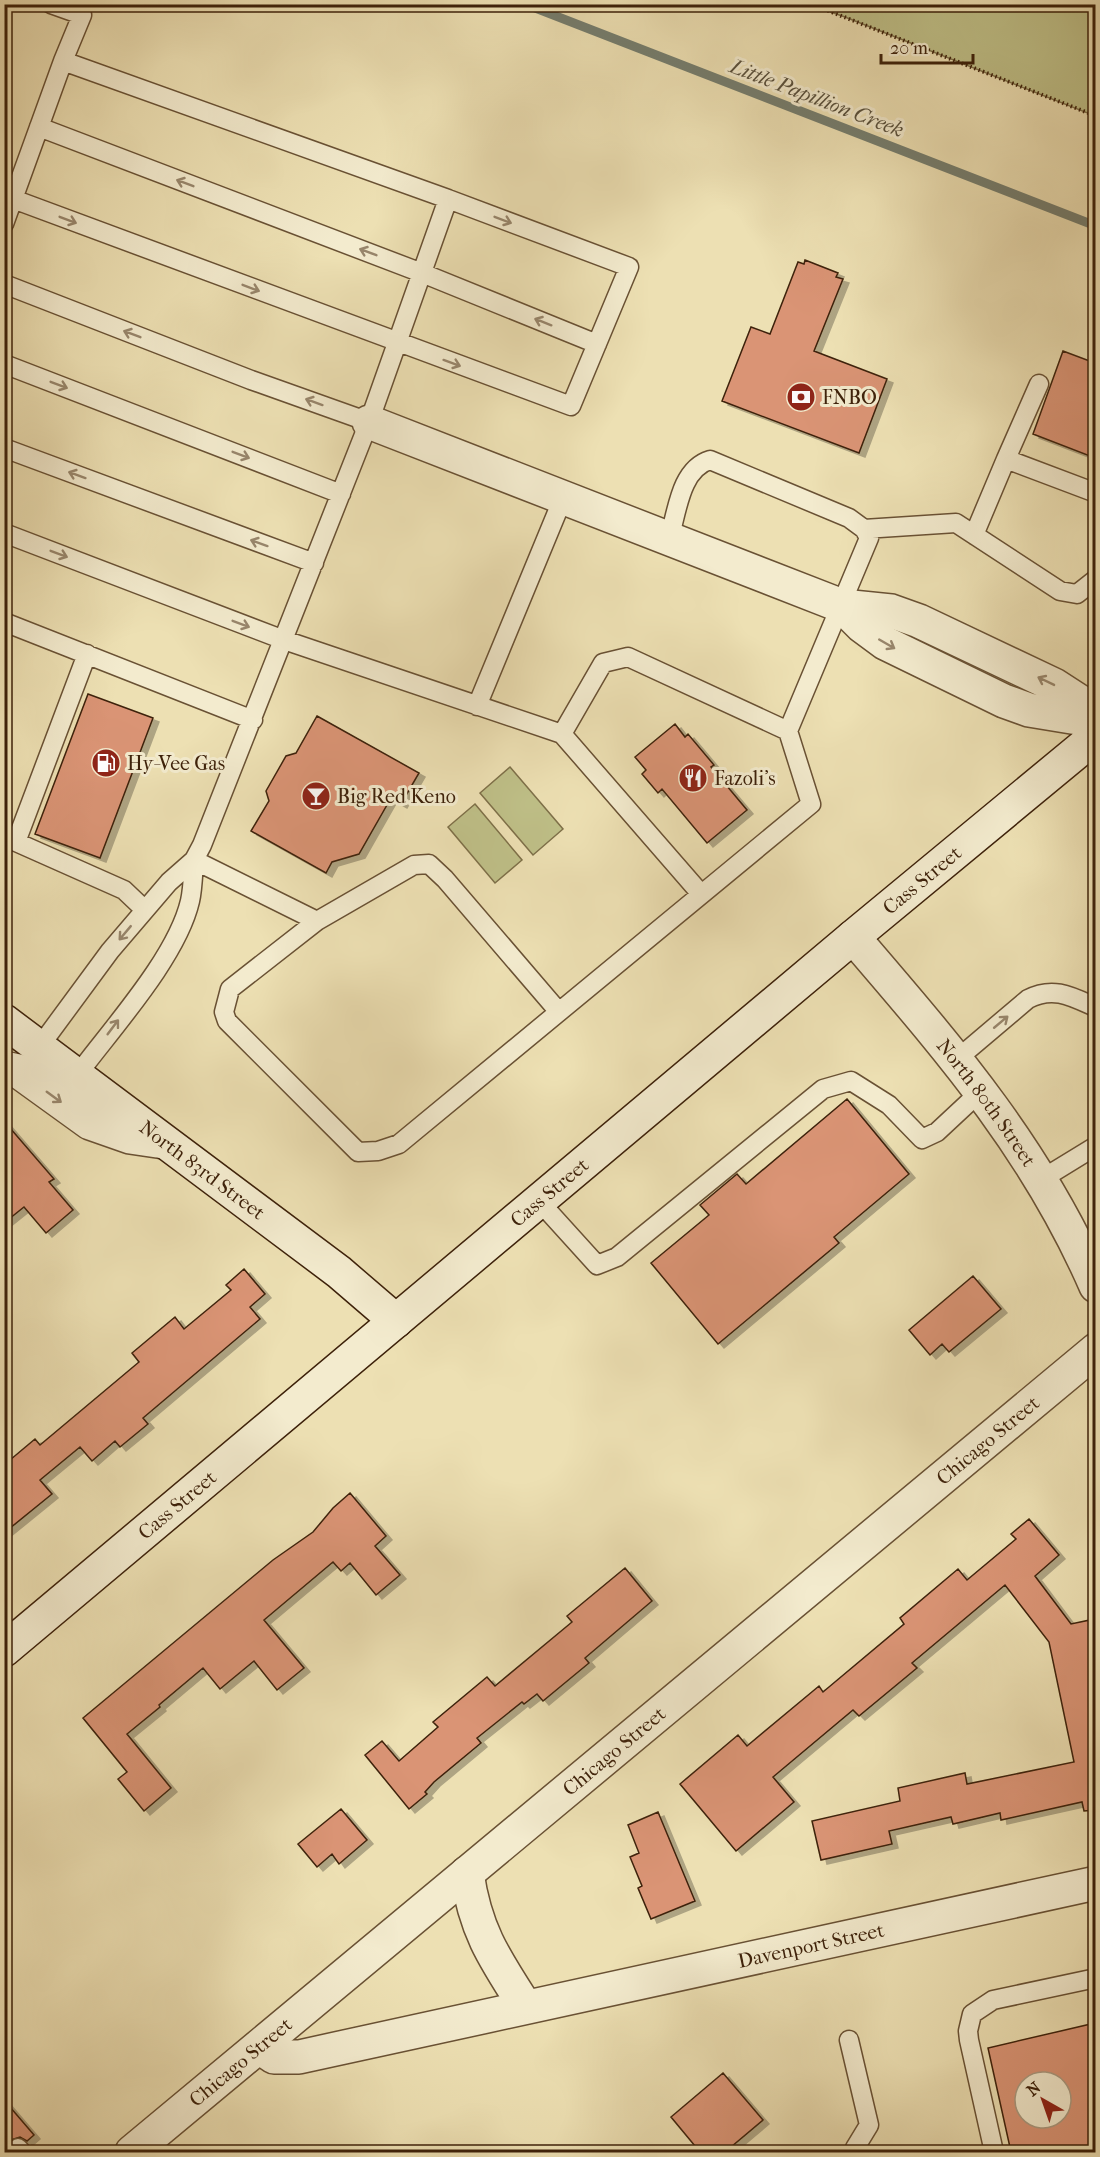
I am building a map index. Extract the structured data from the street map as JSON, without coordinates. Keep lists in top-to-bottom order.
{
  "streets": {
    "street": [
      "Cass Street",
      "North 80th Street",
      "North 83rd Street",
      "Chicago Street",
      "Davenport Street"
    ]
  },
  "crossings": [
    ["Cass Street", "North 80th Street"],
    ["Cass Street", "North 83rd Street"],
    ["Chicago Street", "Davenport Street"]
  ],
  "water": ["Little Papillion Creek"],
  "places": {
    "bank": ["FNBO"],
    "fuel station": ["Hy-Vee Gas"],
    "restaurant": ["Fazoli's"],
    "bar": ["Big Red Keno"]
  },
  "scale_bar": "20 m",
  "north": "top left"
}
